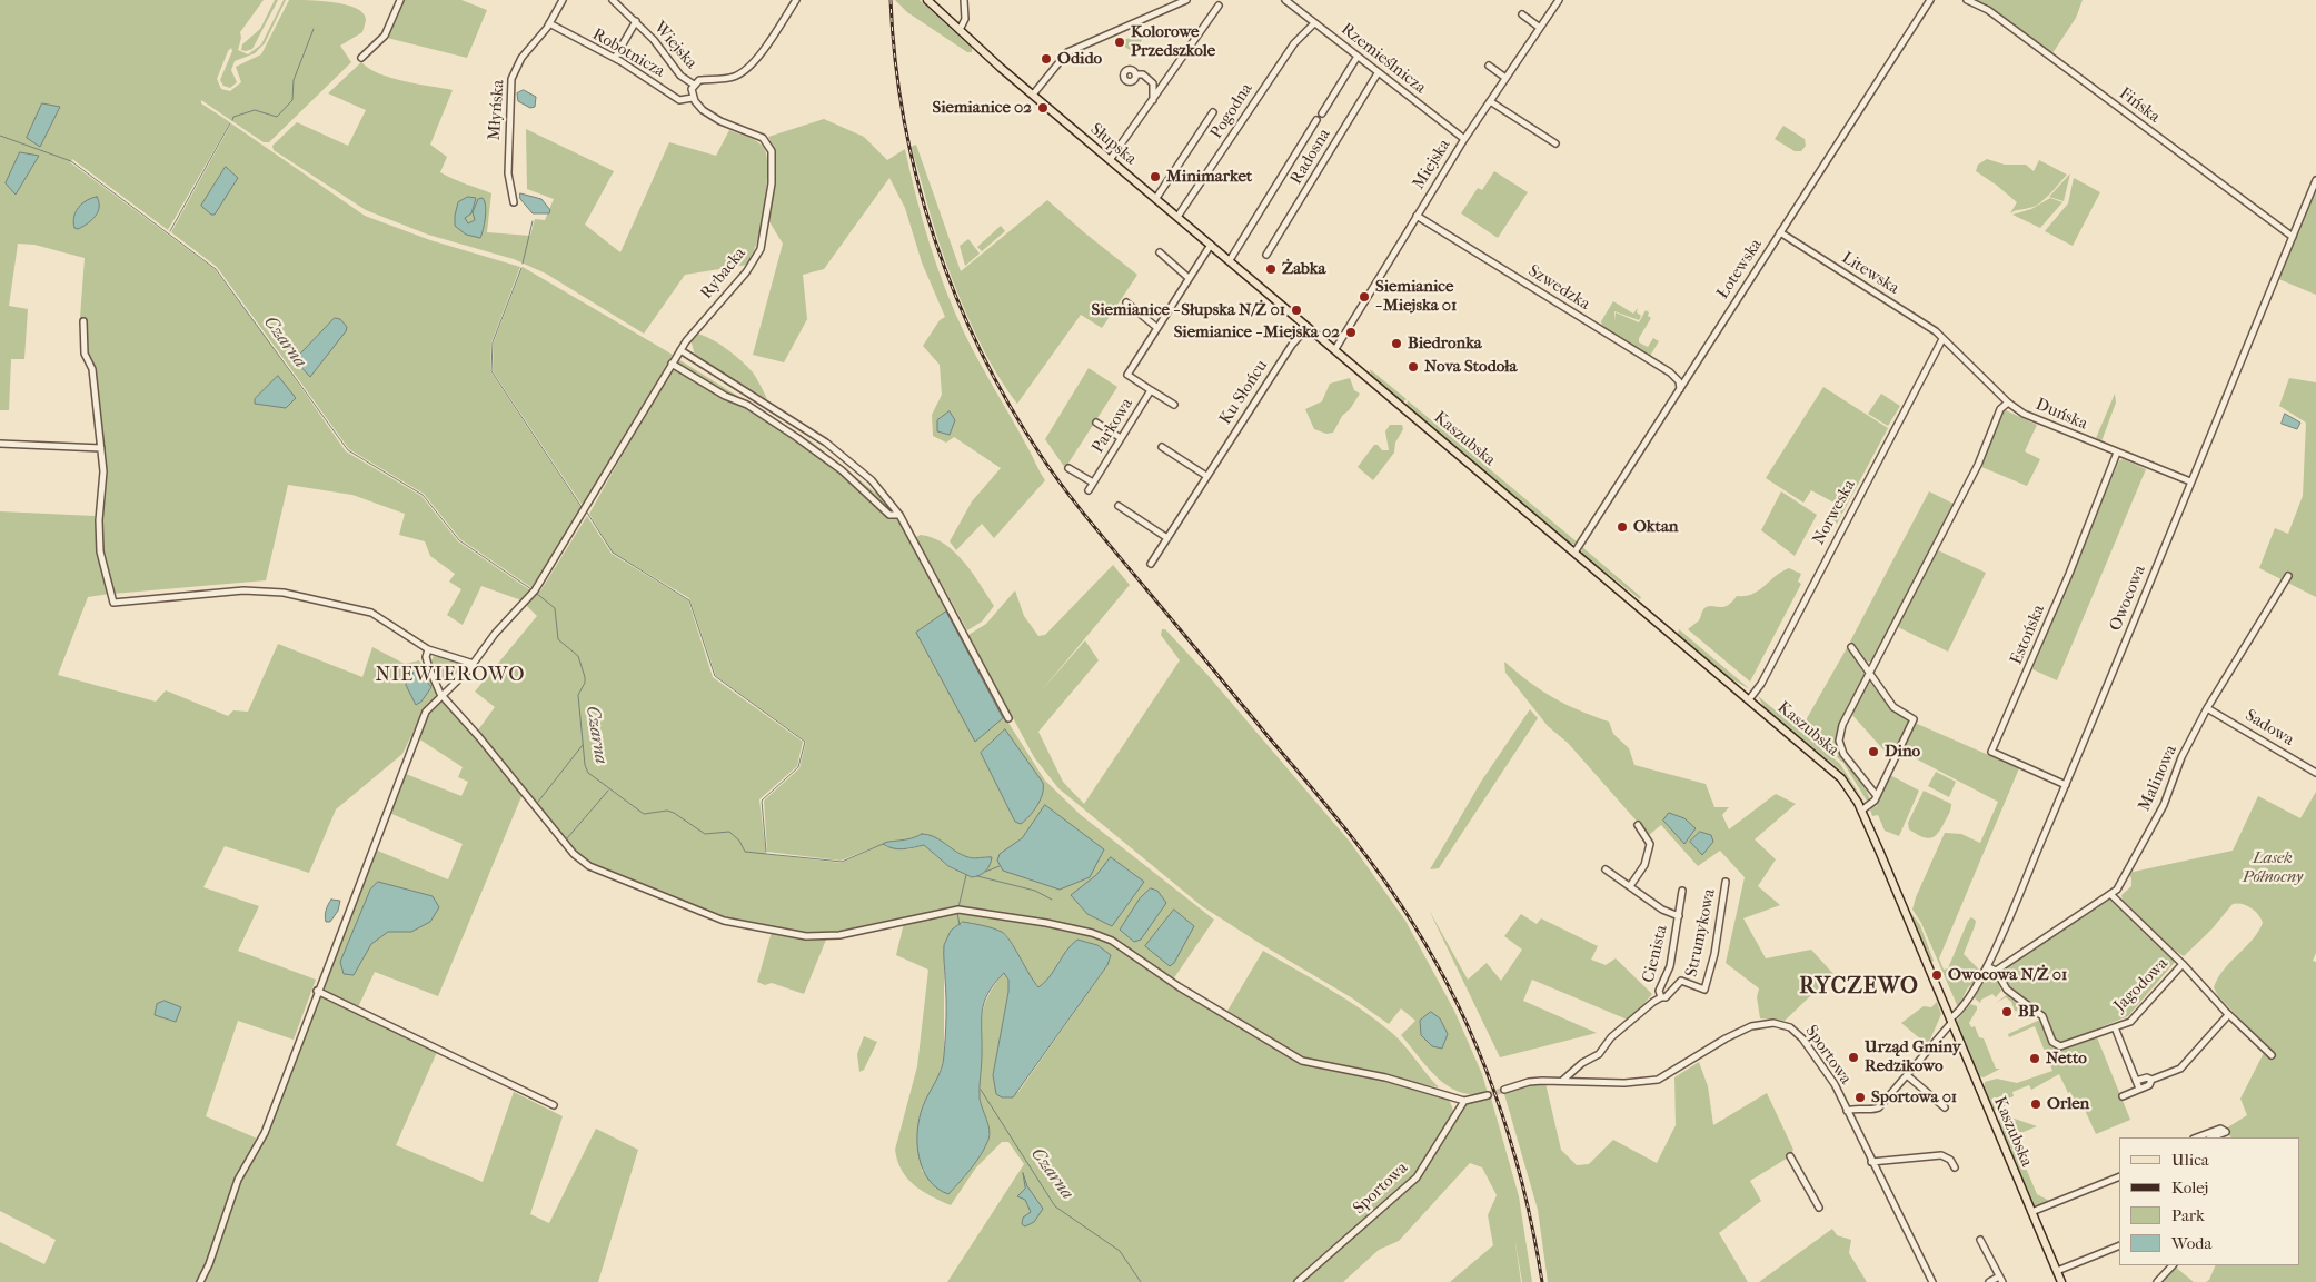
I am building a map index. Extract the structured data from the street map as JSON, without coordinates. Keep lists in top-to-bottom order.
{
  "streets": {
    "main road": ["Słupska", "Kaszubska"],
    "street": [
      "Wiejska",
      "Robotnicza",
      "Rzemieślnicza",
      "Fińska",
      "Młyńska",
      "Pogodna",
      "Radosna",
      "Miejska",
      "Łotewska",
      "Rybacka",
      "Litewska",
      "Szwedzka",
      "Ku Słońcu",
      "Duńska",
      "Parkowa",
      "Norweska",
      "Owocowa",
      "Estońska",
      "Sadowa",
      "Malinowa",
      "Strumykowa",
      "Cienista",
      "Jagodowa",
      "Sportowa"
    ]
  },
  "crossings": [
    ["Robotnicza", "Młyńska"],
    ["Robotnicza", "Rybacka"],
    ["Rzemieślnicza", "Pogodna"],
    ["Rzemieślnicza", "Radosna"],
    ["Rzemieślnicza", "Miejska"],
    ["Fińska", "Owocowa"],
    ["Pogodna", "Słupska"],
    ["Słupska", "Miejska"],
    ["Słupska", "Ku Słońcu"],
    ["Słupska", "Parkowa"],
    ["Słupska", "Kaszubska"],
    ["Miejska", "Szwedzka"],
    ["Miejska", "Kaszubska"],
    ["Łotewska", "Litewska"],
    ["Łotewska", "Szwedzka"],
    ["Łotewska", "Kaszubska"],
    ["Litewska", "Duńska"],
    ["Litewska", "Norweska"],
    ["Duńska", "Norweska"],
    ["Duńska", "Owocowa"],
    ["Duńska", "Estońska"],
    ["Kaszubska", "Norweska"],
    ["Kaszubska", "Owocowa"],
    ["Owocowa", "Estońska"],
    ["Owocowa", "Sportowa"],
    ["Sadowa", "Malinowa"],
    ["Malinowa", "Jagodowa"],
    ["Strumykowa", "Cienista"],
    ["Cienista", "Sportowa"]
  ],
  "districts": ["NIEWIEROWO", "RYCZEWO"],
  "water": ["Czarna"],
  "parks": ["Lasek Północny"],
  "places": [
    "Kolorowe Przedszkole",
    "Odido",
    "Siemianice 02",
    "Minimarket",
    "Żabka",
    "Siemianice - Miejska 01",
    "Siemianice - Słupska N/Ż 01",
    "Siemianice - Miejska 02",
    "Biedronka",
    "Nova Stodoła",
    "Oktan",
    "Dino",
    "Owocowa N/Ż 01",
    "BP",
    "Urząd Gminy Redzikowo",
    "Netto",
    "Sportowa 01",
    "Orlen"
  ],
  "legend": [
    "Ulica",
    "Kolej",
    "Park",
    "Woda"
  ]
}
